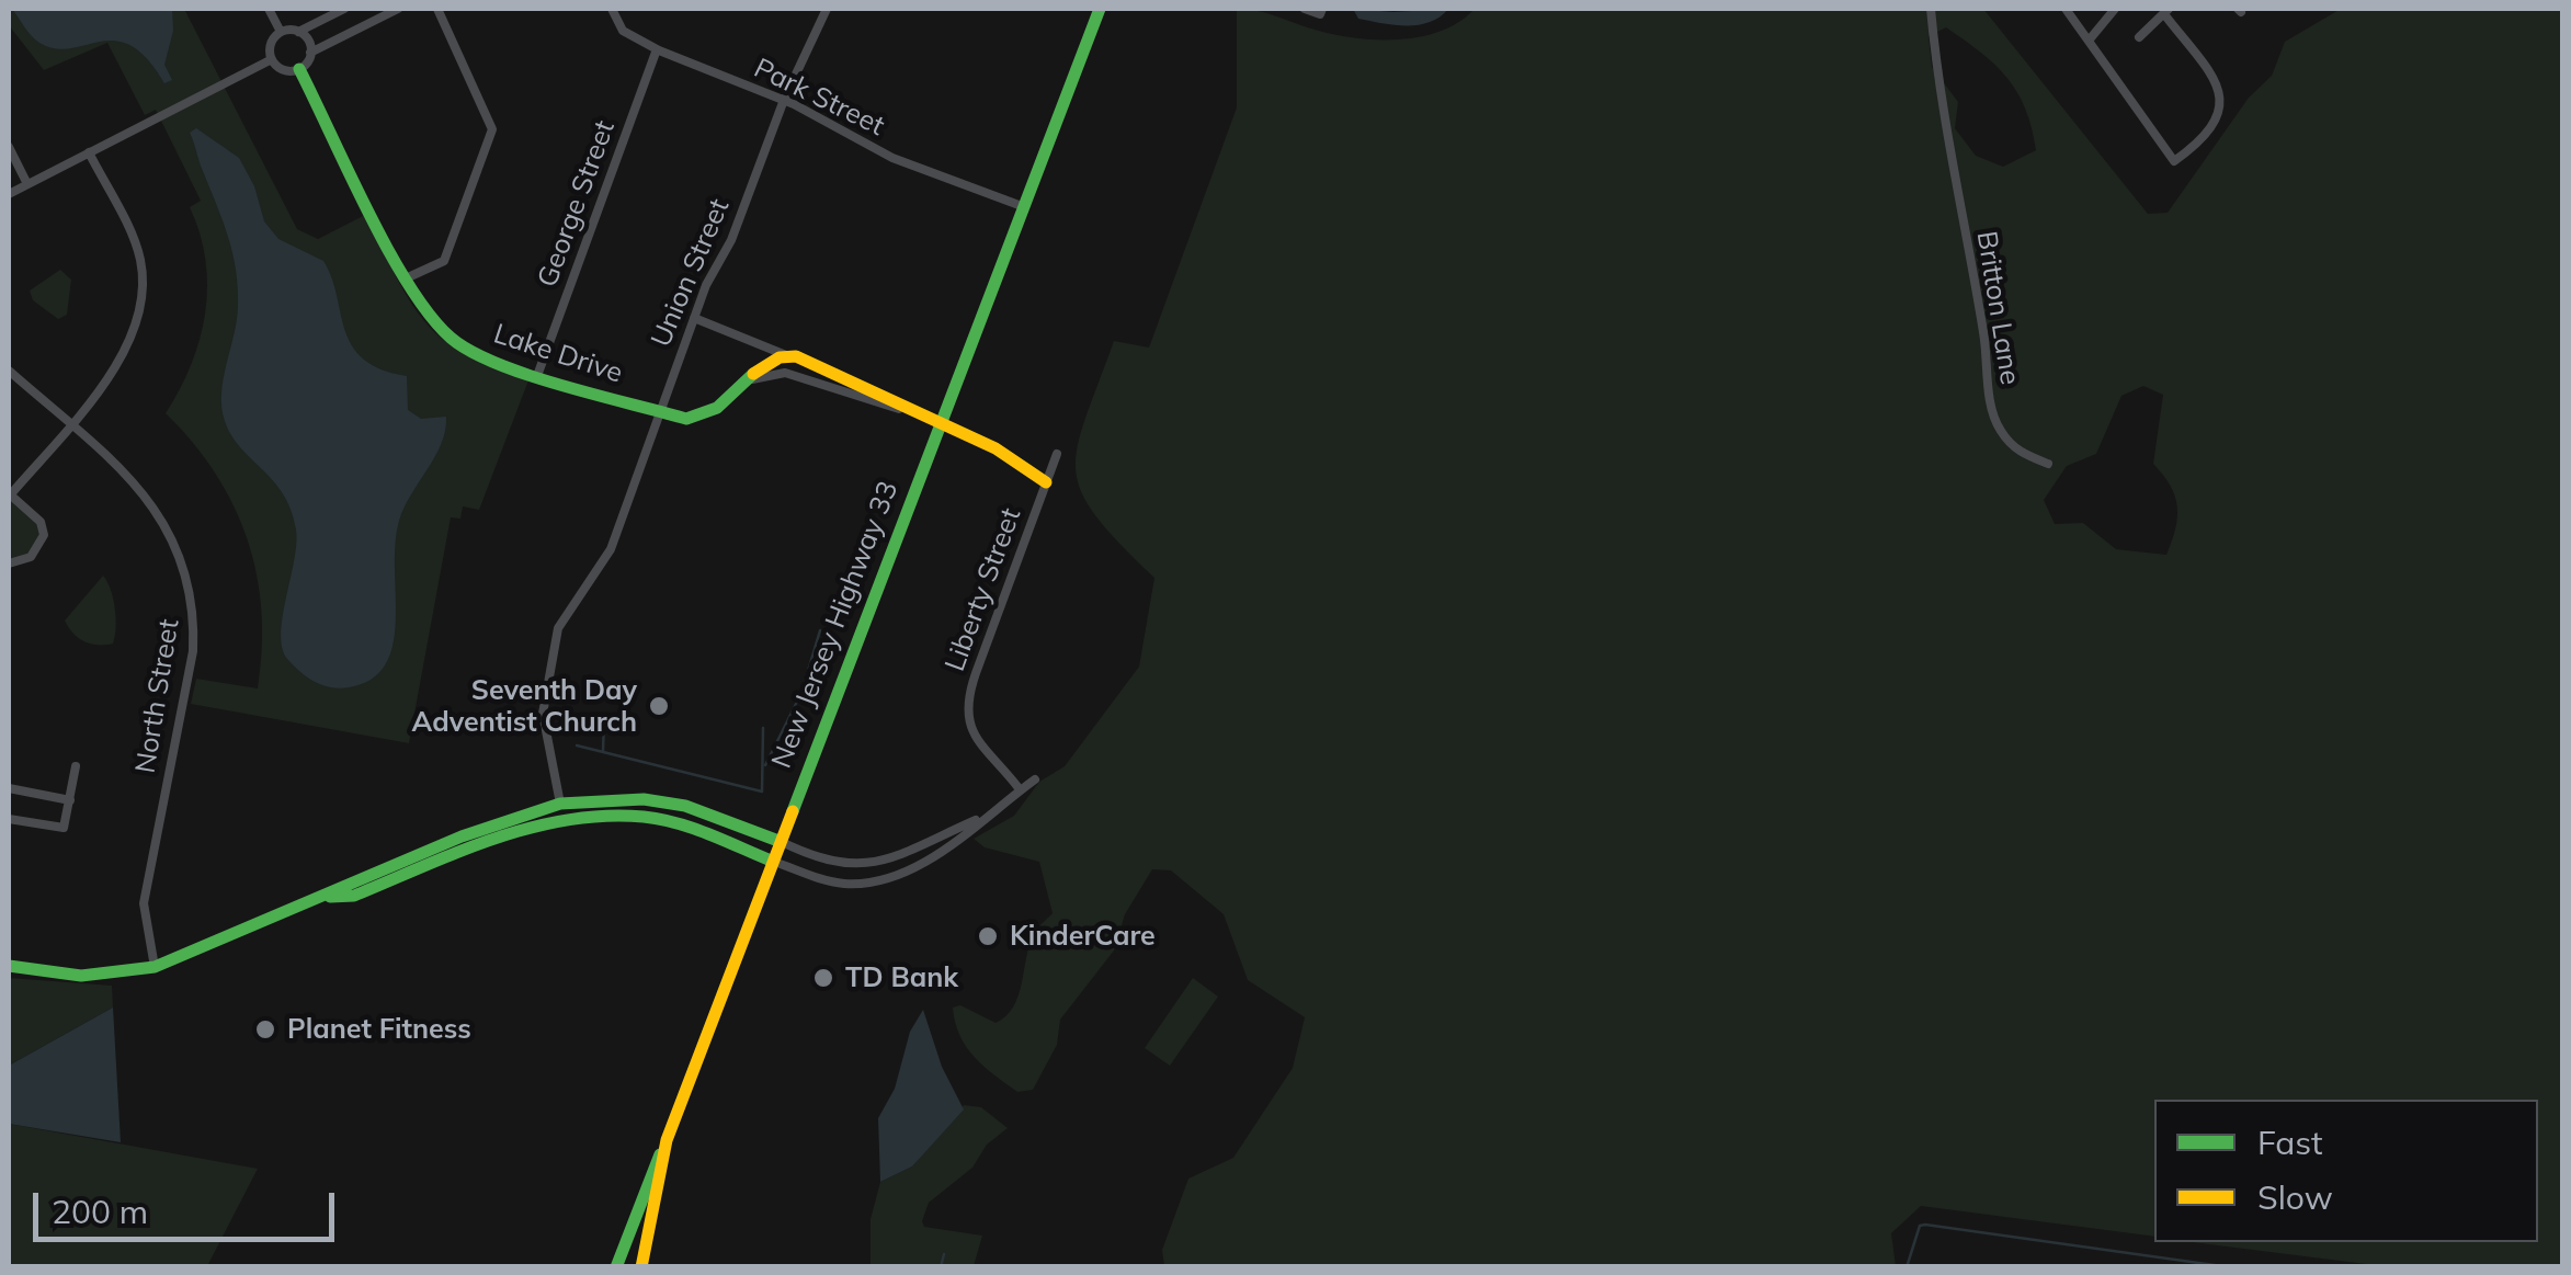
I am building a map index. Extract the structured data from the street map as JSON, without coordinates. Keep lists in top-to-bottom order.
{
  "streets": {
    "street": [
      "Park Street",
      "George Street",
      "Union Street",
      "Britton Lane",
      "Lake Drive",
      "Liberty Street",
      "New Jersey Highway 33",
      "North Street"
    ]
  },
  "crossings": [
    ["Park Street", "George Street"],
    ["Park Street", "Union Street"],
    ["Park Street", "New Jersey Highway 33"],
    ["George Street", "Lake Drive"],
    ["Union Street", "Lake Drive"]
  ],
  "places": [
    "Seventh Day Adventist Church",
    "KinderCare",
    "TD Bank",
    "Planet Fitness"
  ],
  "legend": ["Fast", "Slow"],
  "scale_bar": "200 m"
}
